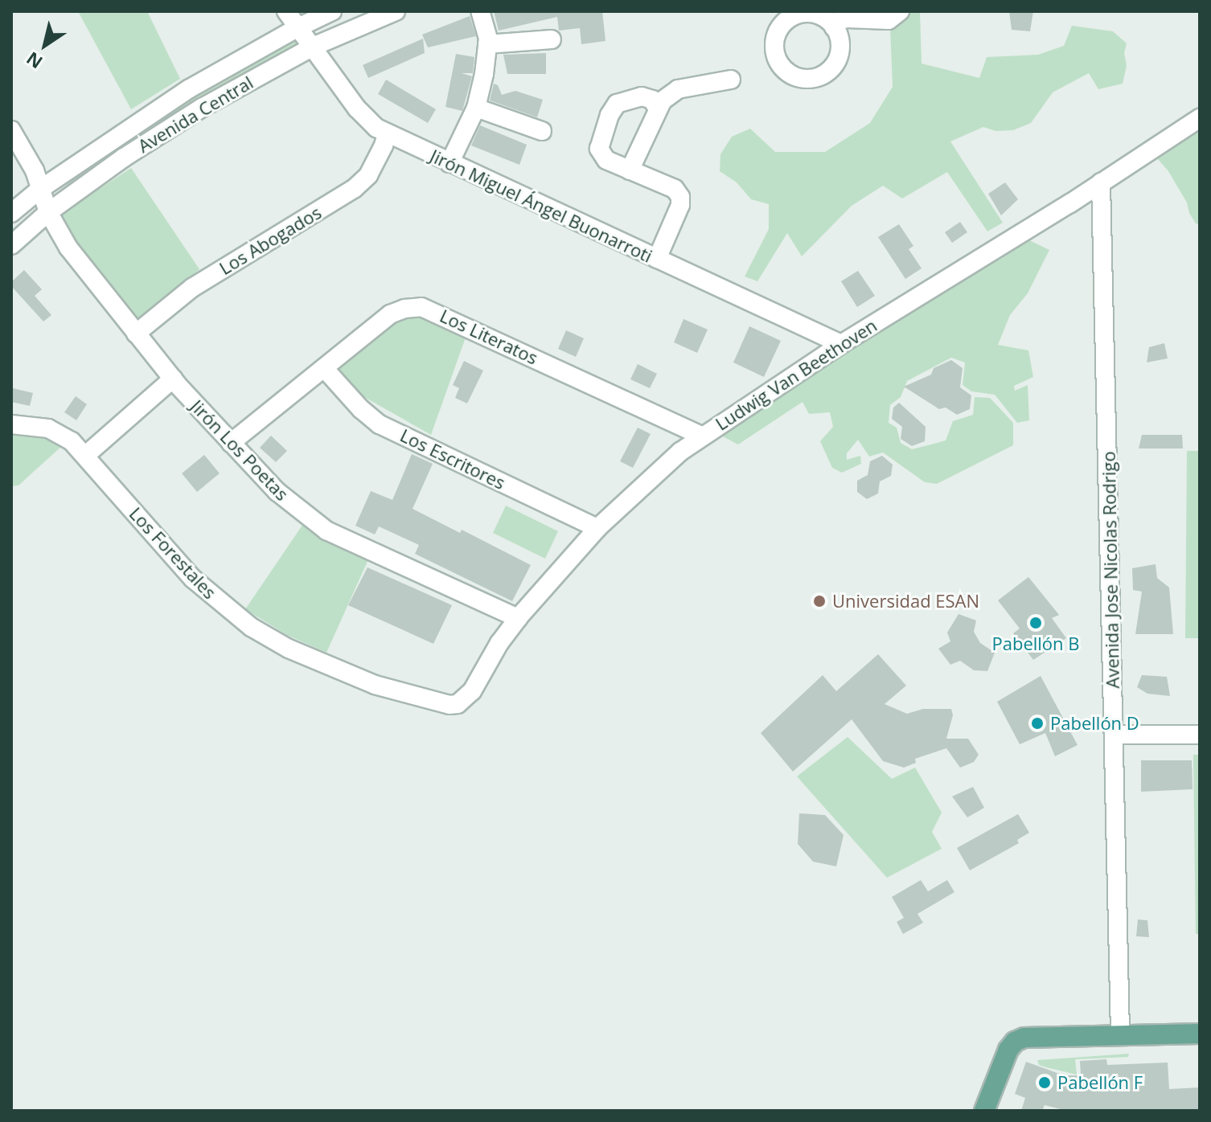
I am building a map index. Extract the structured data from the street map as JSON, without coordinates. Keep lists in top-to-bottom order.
{
  "streets": {
    "street": [
      "Avenida Central",
      "Jirón Miguel Ángel Buonarroti",
      "Los Abogados",
      "Los Literatos",
      "Ludwig Van Beethoven",
      "Jirón Los Poetas",
      "Los Escritores",
      "Los Forestales",
      "Avenida Jose Nicolas Rodrigo"
    ]
  },
  "crossings": [
    ["Avenida Central", "Jirón Miguel Ángel Buonarroti"],
    ["Avenida Central", "Jirón Los Poetas"],
    ["Jirón Miguel Ángel Buonarroti", "Los Abogados"],
    ["Jirón Miguel Ángel Buonarroti", "Ludwig Van Beethoven"],
    ["Los Abogados", "Jirón Los Poetas"],
    ["Los Literatos", "Ludwig Van Beethoven"],
    ["Los Literatos", "Jirón Los Poetas"],
    ["Los Literatos", "Los Escritores"],
    ["Ludwig Van Beethoven", "Jirón Los Poetas"],
    ["Ludwig Van Beethoven", "Los Escritores"],
    ["Ludwig Van Beethoven", "Los Forestales"],
    ["Ludwig Van Beethoven", "Avenida Jose Nicolas Rodrigo"]
  ],
  "places": [
    "Universidad ESAN",
    "Pabellón B",
    "Pabellón D",
    "Pabellón F"
  ],
  "north": "bottom left"
}
